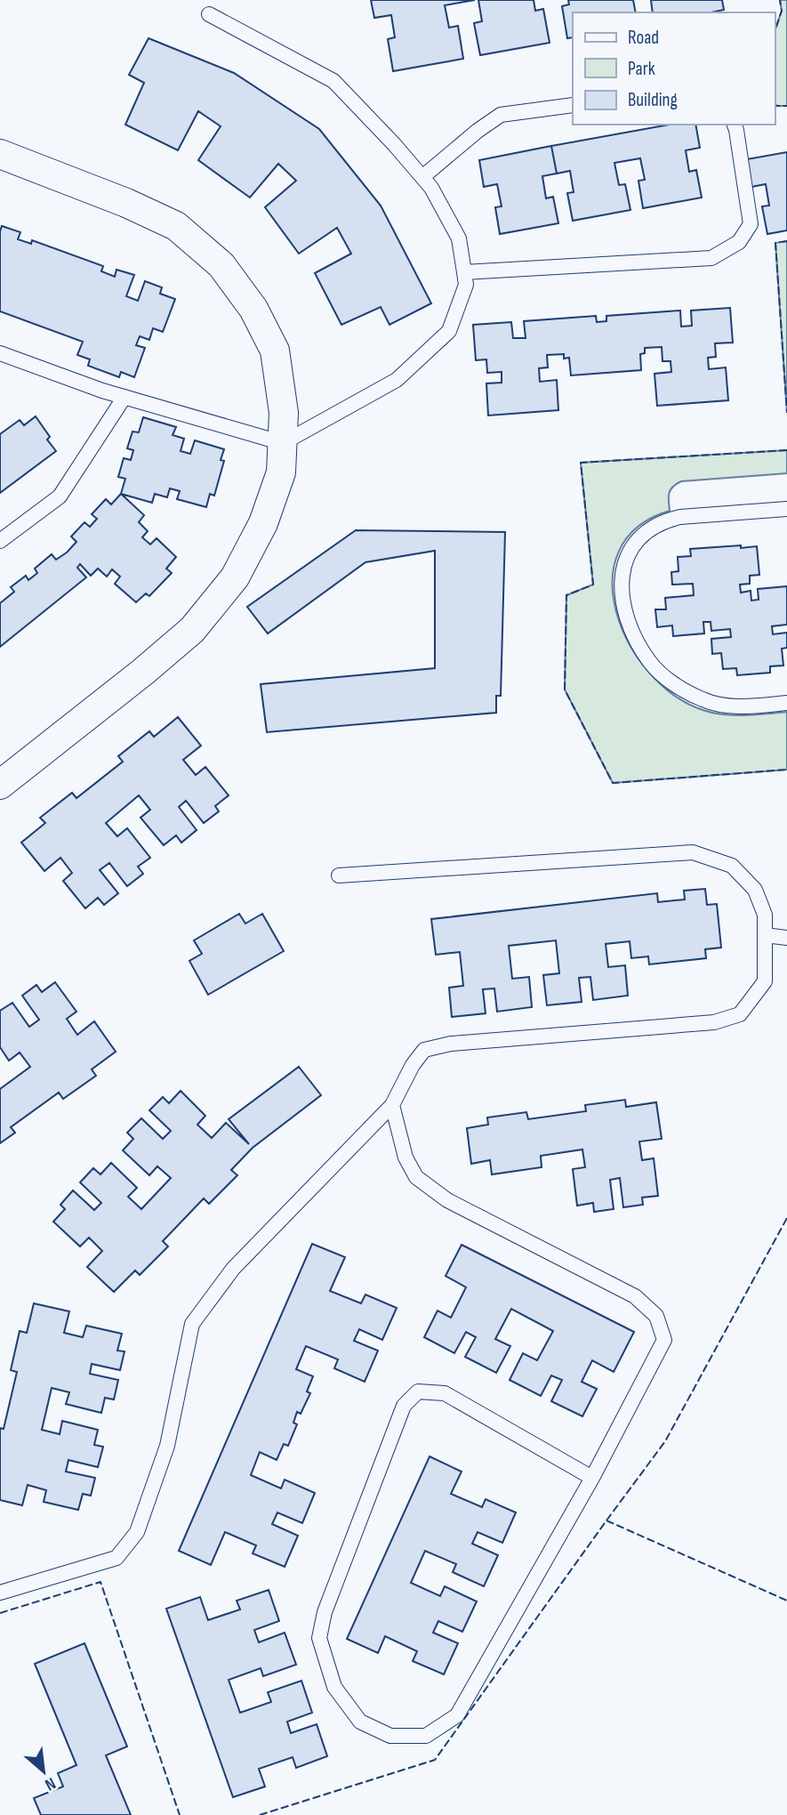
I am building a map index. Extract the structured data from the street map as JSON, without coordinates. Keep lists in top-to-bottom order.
{
  "legend": ["Road", "Park", "Building"],
  "north": "bottom right"
}
